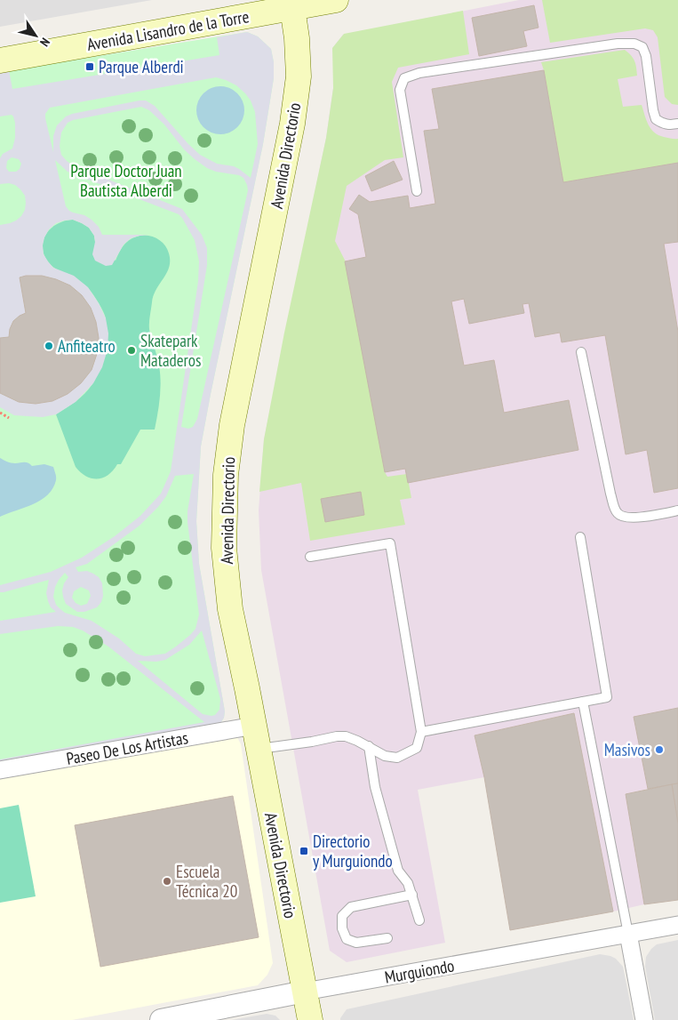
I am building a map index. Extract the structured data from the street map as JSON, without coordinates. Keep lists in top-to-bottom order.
{
  "streets": {
    "main road": ["Avenida Lisandro de la Torre", "Avenida Directorio"],
    "street": ["Paseo De Los Artistas", "Murguiondo"]
  },
  "crossings": [
    ["Avenida Lisandro de la Torre", "Avenida Directorio"],
    ["Avenida Directorio", "Paseo De Los Artistas"],
    ["Avenida Directorio", "Murguiondo"]
  ],
  "parks": ["Parque Doctor Juan Bautista Alberdi"],
  "places": {
    "transit": ["Parque Alberdi", "Directorio y Murguiondo"],
    "other": [
      "Anfiteatro",
      "Skatepark Mataderos",
      "Masivos",
      "Escuela Técnica 20"
    ]
  },
  "north": "bottom right"
}
